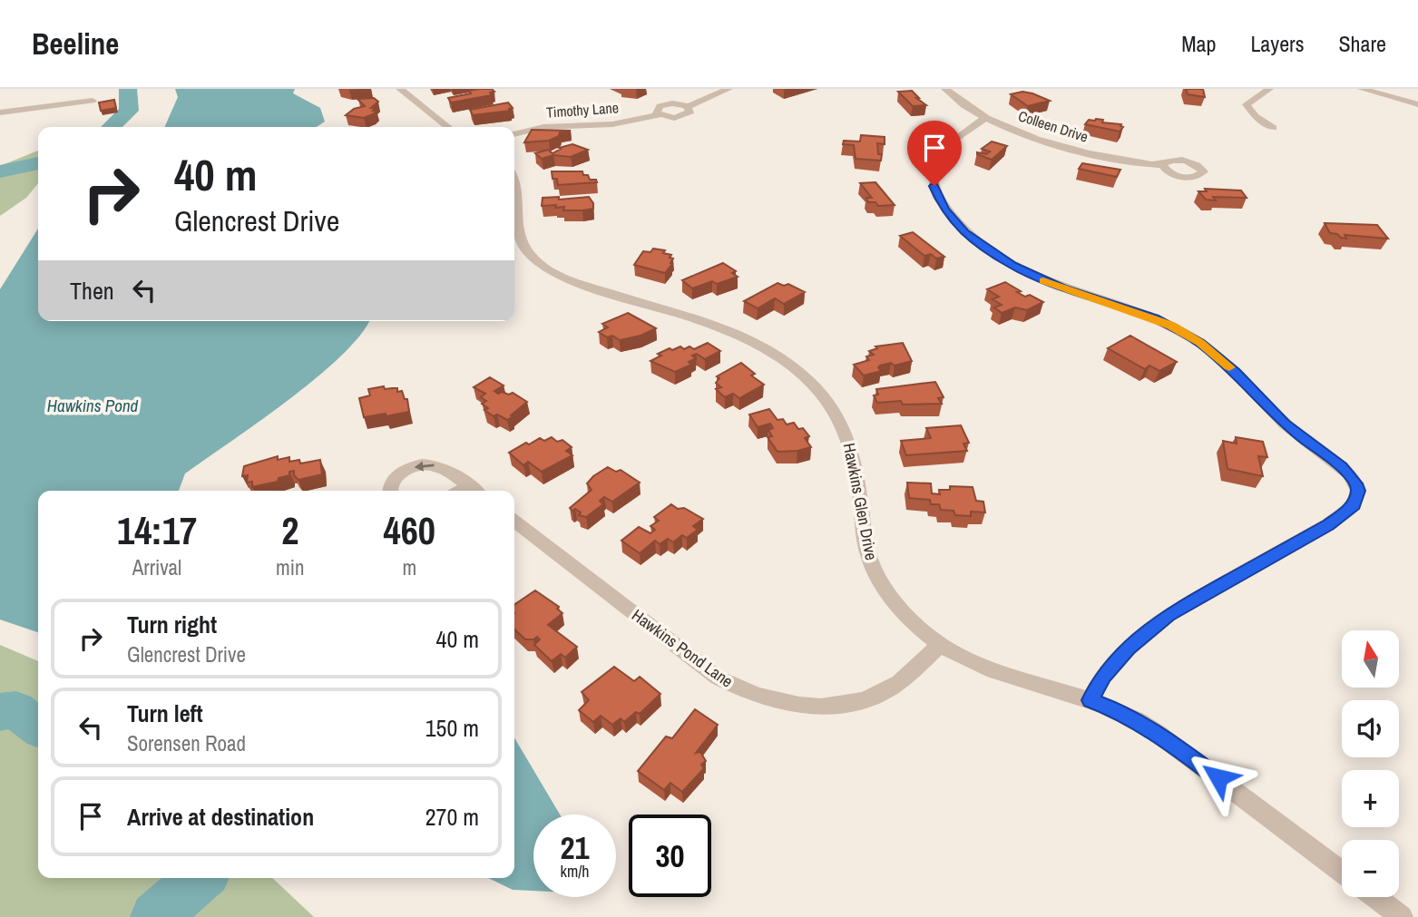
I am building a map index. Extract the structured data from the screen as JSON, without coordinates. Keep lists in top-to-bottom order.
{
  "streets": {
    "street": [
      "Timothy Lane",
      "Colleen Drive",
      "Hawkins Glen Drive",
      "Hawkins Pond Lane"
    ]
  },
  "crossings": [
    ["Hawkins Glen Drive", "Hawkins Pond Lane"]
  ],
  "water": ["Hawkins Pond"],
  "north": "top",
  "page": {
    "header": "Beeline",
    "nav": ["Map", "Layers", "Share"],
    "turn": ["40 m", "Glencrest Drive"],
    "then": "Then",
    "eta": [
      "14:17",
      "Arrival",
      "2",
      "min",
      "460",
      "m"
    ],
    "list": [
      {
        "name": "Turn right",
        "note": "Glencrest Drive",
        "value": "40 m"
      },
      {
        "name": "Turn left",
        "note": "Sorensen Road",
        "value": "150 m"
      },
      {
        "name": "Arrive at destination",
        "value": "270 m"
      }
    ],
    "map_buttons": ["+", "−"],
    "speed": "21 km/h",
    "limit": "30"
  }
}
